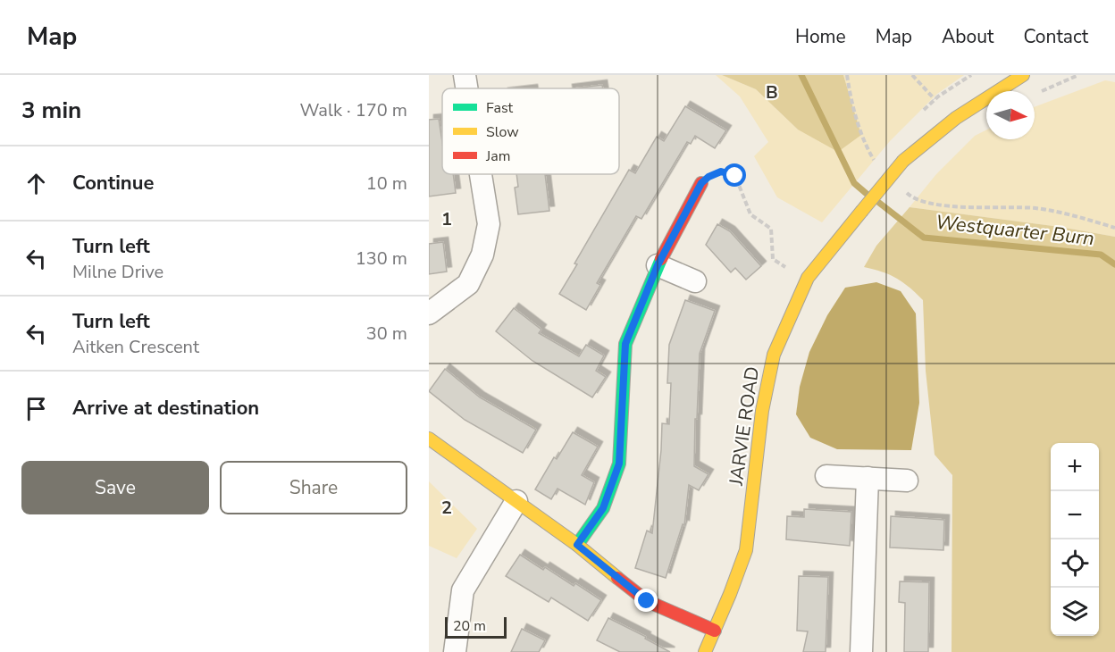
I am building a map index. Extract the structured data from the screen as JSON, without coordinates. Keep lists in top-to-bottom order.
{
  "streets": {
    "street": ["JARVIE ROAD"]
  },
  "water": ["Westquarter Burn"],
  "legend": ["Fast", "Slow", "Jam"],
  "scale_bar": "20 m",
  "north": "right",
  "page": {
    "header": "Map",
    "nav": [
      "Home",
      "Map",
      "About",
      "Contact"
    ],
    "heading": ["3 min", "Walk · 170 m"],
    "list": [
      ["Continue", "10 m"],
      ["Turn left", "Milne Drive", "130 m"],
      ["Turn left", "Aitken Crescent", "30 m"],
      "Arrive at destination"
    ],
    "map_buttons": ["+", "−"],
    "buttons": ["Save", "Share"],
    "scale": "20 m"
  },
  "grid": {
    "columns": ["B"],
    "rows": ["1", "2"]
  }
}
